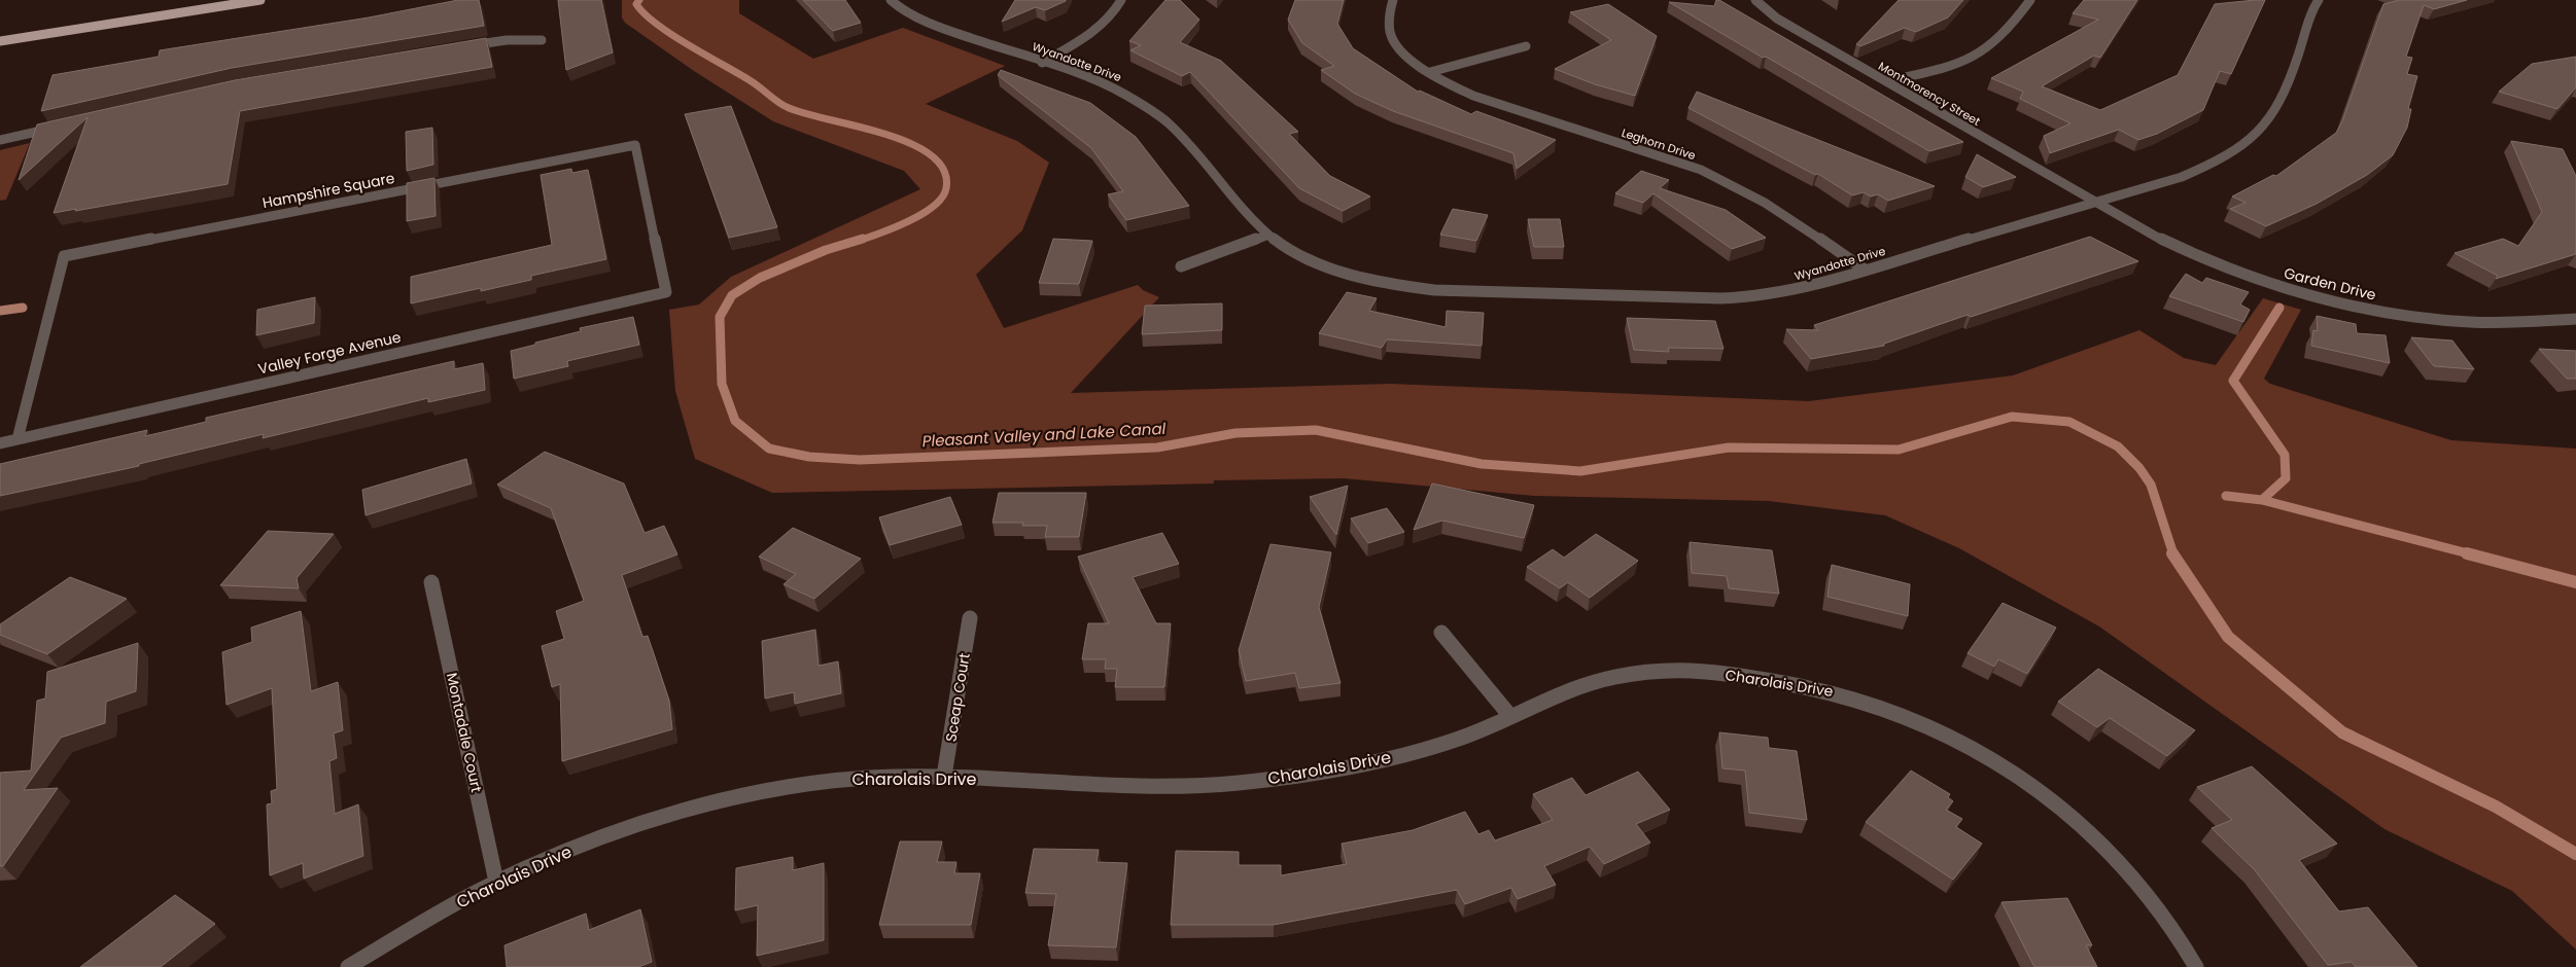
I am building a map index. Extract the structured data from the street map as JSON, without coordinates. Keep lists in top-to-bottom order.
{
  "streets": {
    "street": [
      "Wyandotte Drive",
      "Montmorency Street",
      "Leghorn Drive",
      "Hampshire Square",
      "Garden Drive",
      "Valley Forge Avenue",
      "Charolais Drive",
      "Sceap Court",
      "Montadale Court"
    ]
  },
  "crossings": [
    ["Wyandotte Drive", "Montmorency Street"],
    ["Wyandotte Drive", "Leghorn Drive"],
    ["Wyandotte Drive", "Garden Drive"],
    ["Montmorency Street", "Garden Drive"],
    ["Hampshire Square", "Valley Forge Avenue"],
    ["Charolais Drive", "Sceap Court"],
    ["Charolais Drive", "Montadale Court"]
  ],
  "water": ["Pleasant Valley and Lake Canal"]
}
